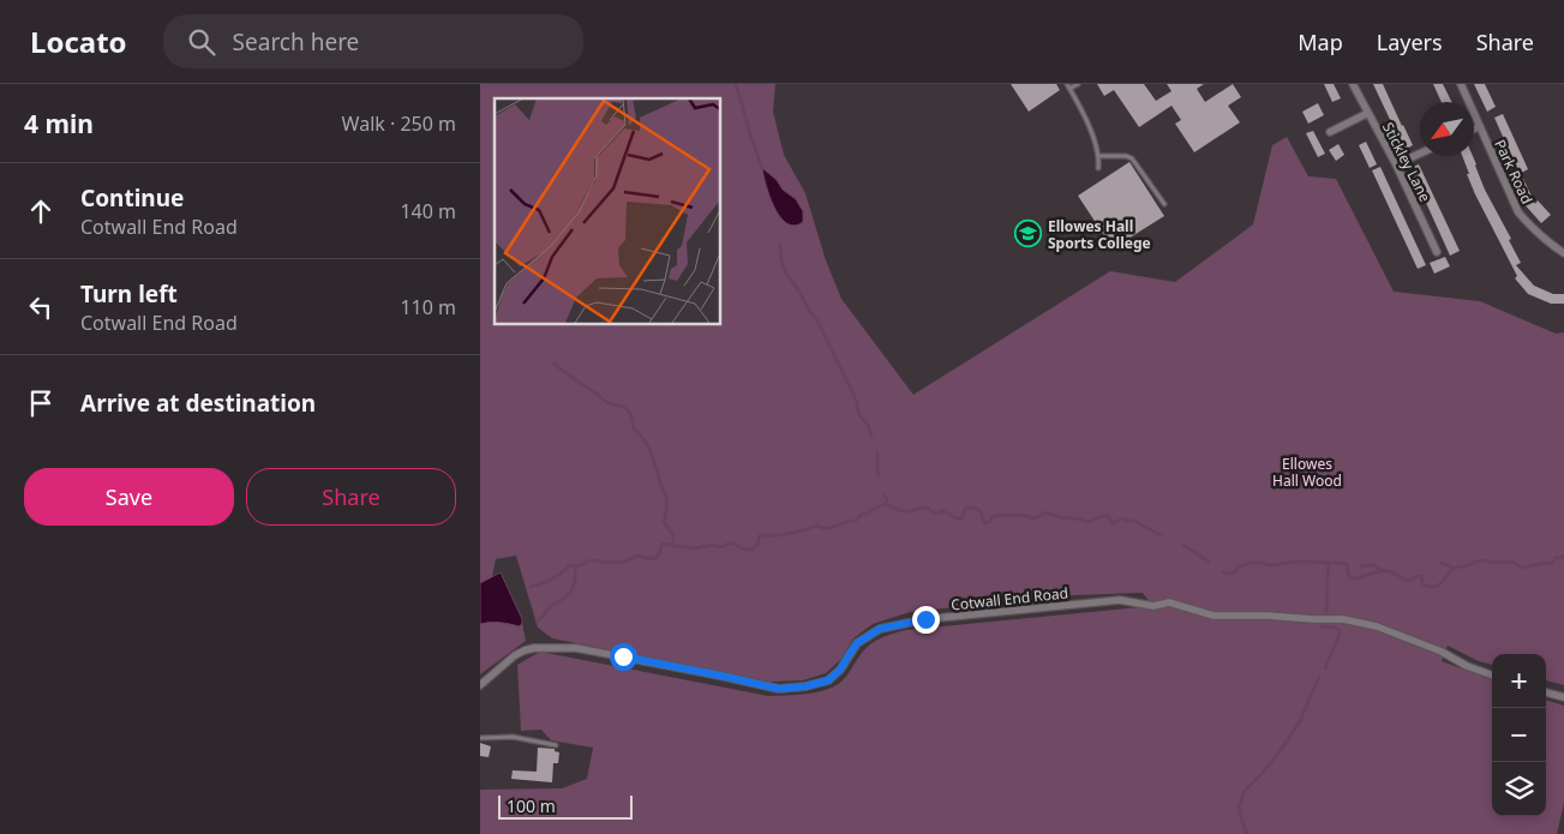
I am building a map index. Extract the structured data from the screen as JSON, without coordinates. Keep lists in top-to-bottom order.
{
  "streets": {
    "street": ["Stickley Lane", "Park Road", "Cotwall End Road"]
  },
  "parks": ["Ellowes Hall Wood"],
  "places": {
    "school or university": ["Ellowes Hall Sports College"]
  },
  "scale_bar": "100 m",
  "north": "bottom left",
  "page": {
    "header": "Locato",
    "search": "Search here",
    "nav": ["Map", "Layers", "Share"],
    "heading": ["4 min", "Walk · 250 m"],
    "list": [
      ["Continue", "Cotwall End Road", "140 m"],
      ["Turn left", "Cotwall End Road", "110 m"],
      "Arrive at destination"
    ],
    "buttons": ["Save", "Share"],
    "map_buttons": ["+", "−"],
    "scale": "100 m"
  }
}
